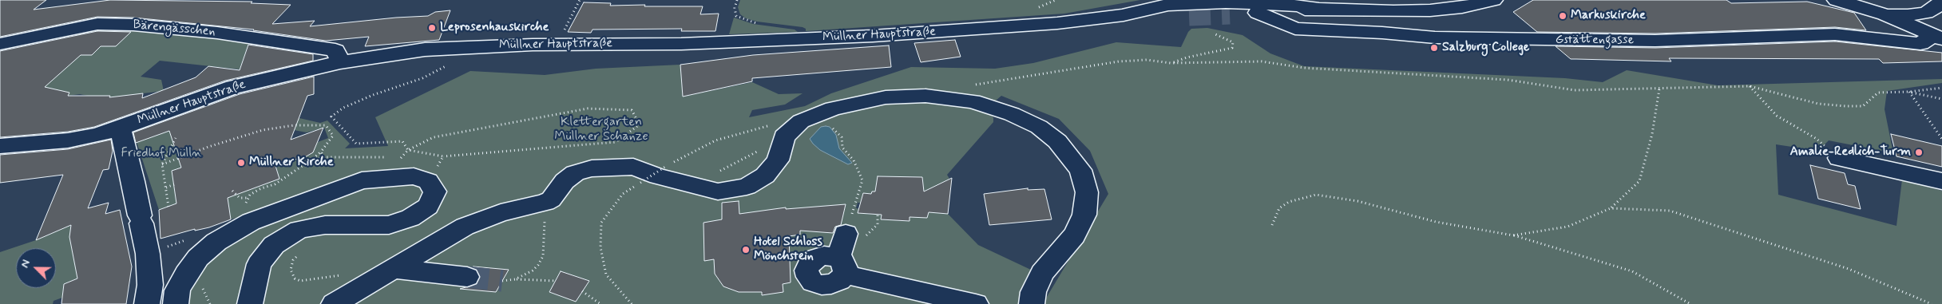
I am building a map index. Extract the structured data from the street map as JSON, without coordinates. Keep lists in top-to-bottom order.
{
  "streets": {
    "street": ["Bärengässchen", "Müllner Hauptstraße", "Gstättengasse"]
  },
  "crossings": [
    ["Bärengässchen", "Müllner Hauptstraße"]
  ],
  "parks": ["Klettergarten Müllner Schanze", "Friedhof Mülln"],
  "places": [
    "Markuskirche",
    "Leprosenhauskirche",
    "Salzburg College",
    "Amalie-Redlich-Turm",
    "Müllner Kirche",
    "Hotel Schloss Mönchstein"
  ],
  "north": "top left"
}
